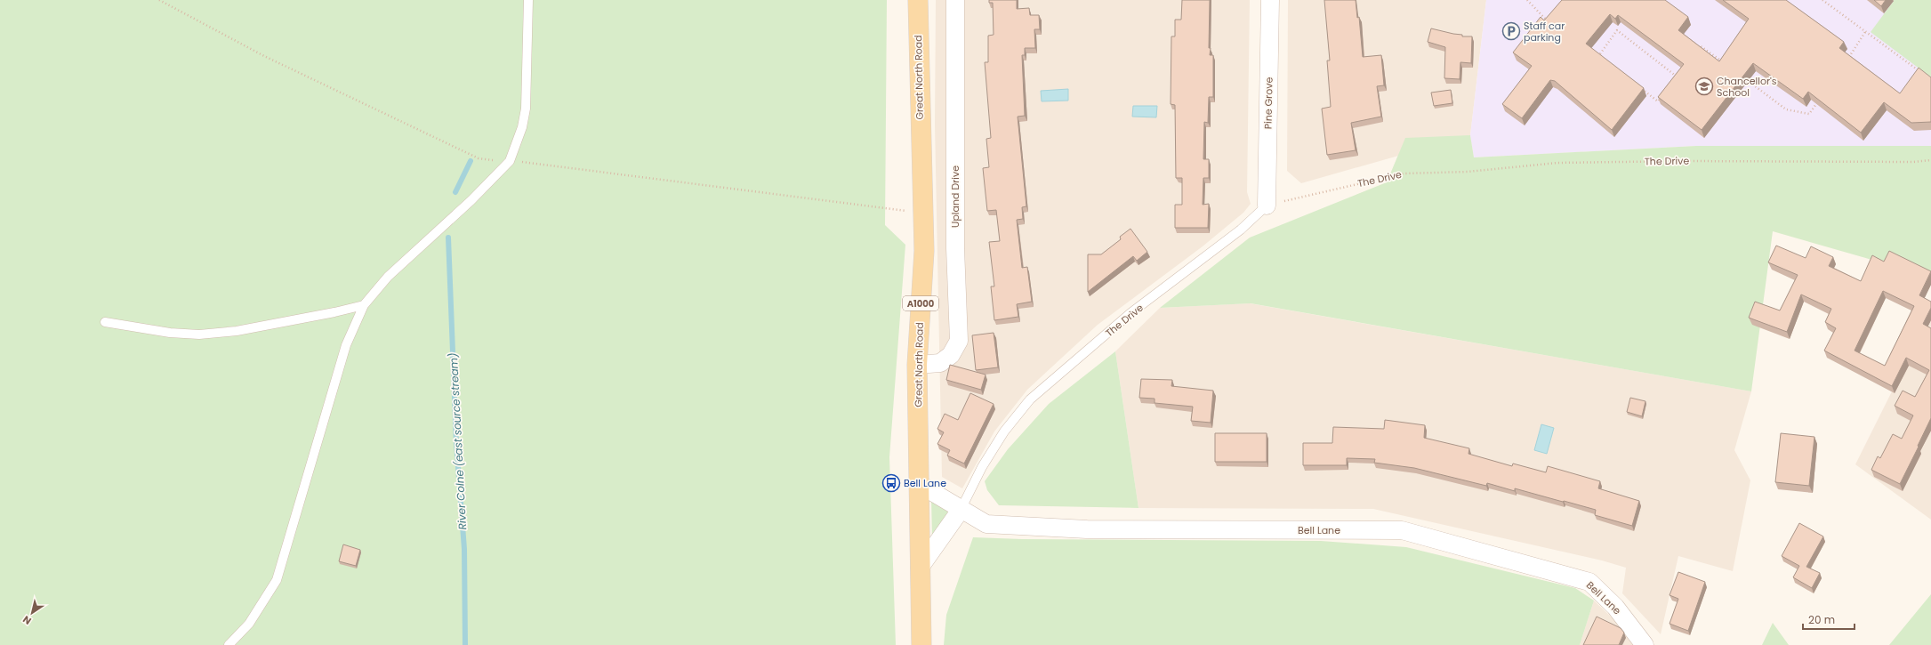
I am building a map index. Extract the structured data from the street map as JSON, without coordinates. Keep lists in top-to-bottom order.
{
  "streets": {
    "main road": ["Great North Road", "A1000"],
    "street": ["Pine Grove", "Upland Drive", "Bell Lane"],
    "lane": ["The Drive"]
  },
  "crossings": [
    ["Great North Road", "Upland Drive"],
    ["Great North Road", "Bell Lane"],
    ["Pine Grove", "The Drive"],
    ["The Drive", "Bell Lane"]
  ],
  "water": ["River Colne (east source stream)"],
  "places": {
    "parking": ["Staff car parking"],
    "school or university": ["Chancellor's School"],
    "bus stop": ["Bell Lane"]
  },
  "scale_bar": "20 m",
  "north": "bottom left"
}
